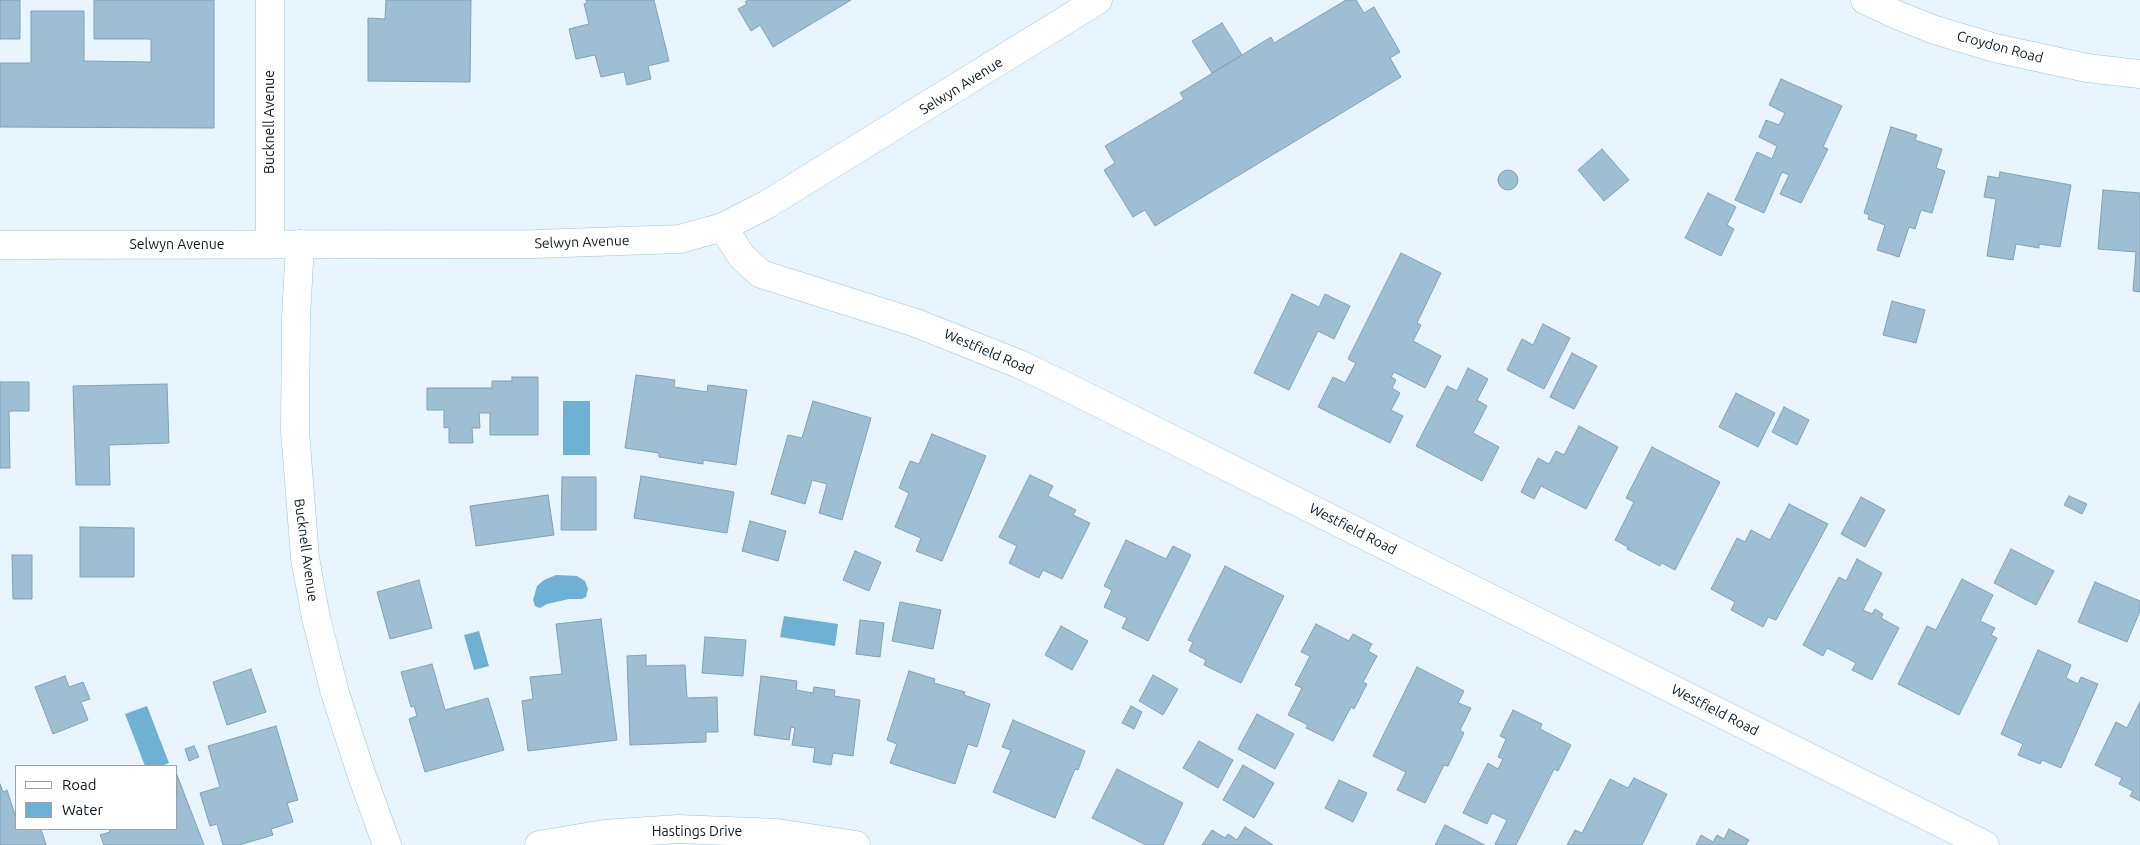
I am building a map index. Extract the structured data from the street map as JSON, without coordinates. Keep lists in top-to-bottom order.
{
  "streets": {
    "street": [
      "Croydon Road",
      "Selwyn Avenue",
      "Bucknell Avenue",
      "Westfield Road",
      "Hastings Drive"
    ]
  },
  "crossings": [
    ["Selwyn Avenue", "Bucknell Avenue"],
    ["Selwyn Avenue", "Westfield Road"]
  ],
  "legend": ["Road", "Water"]
}
